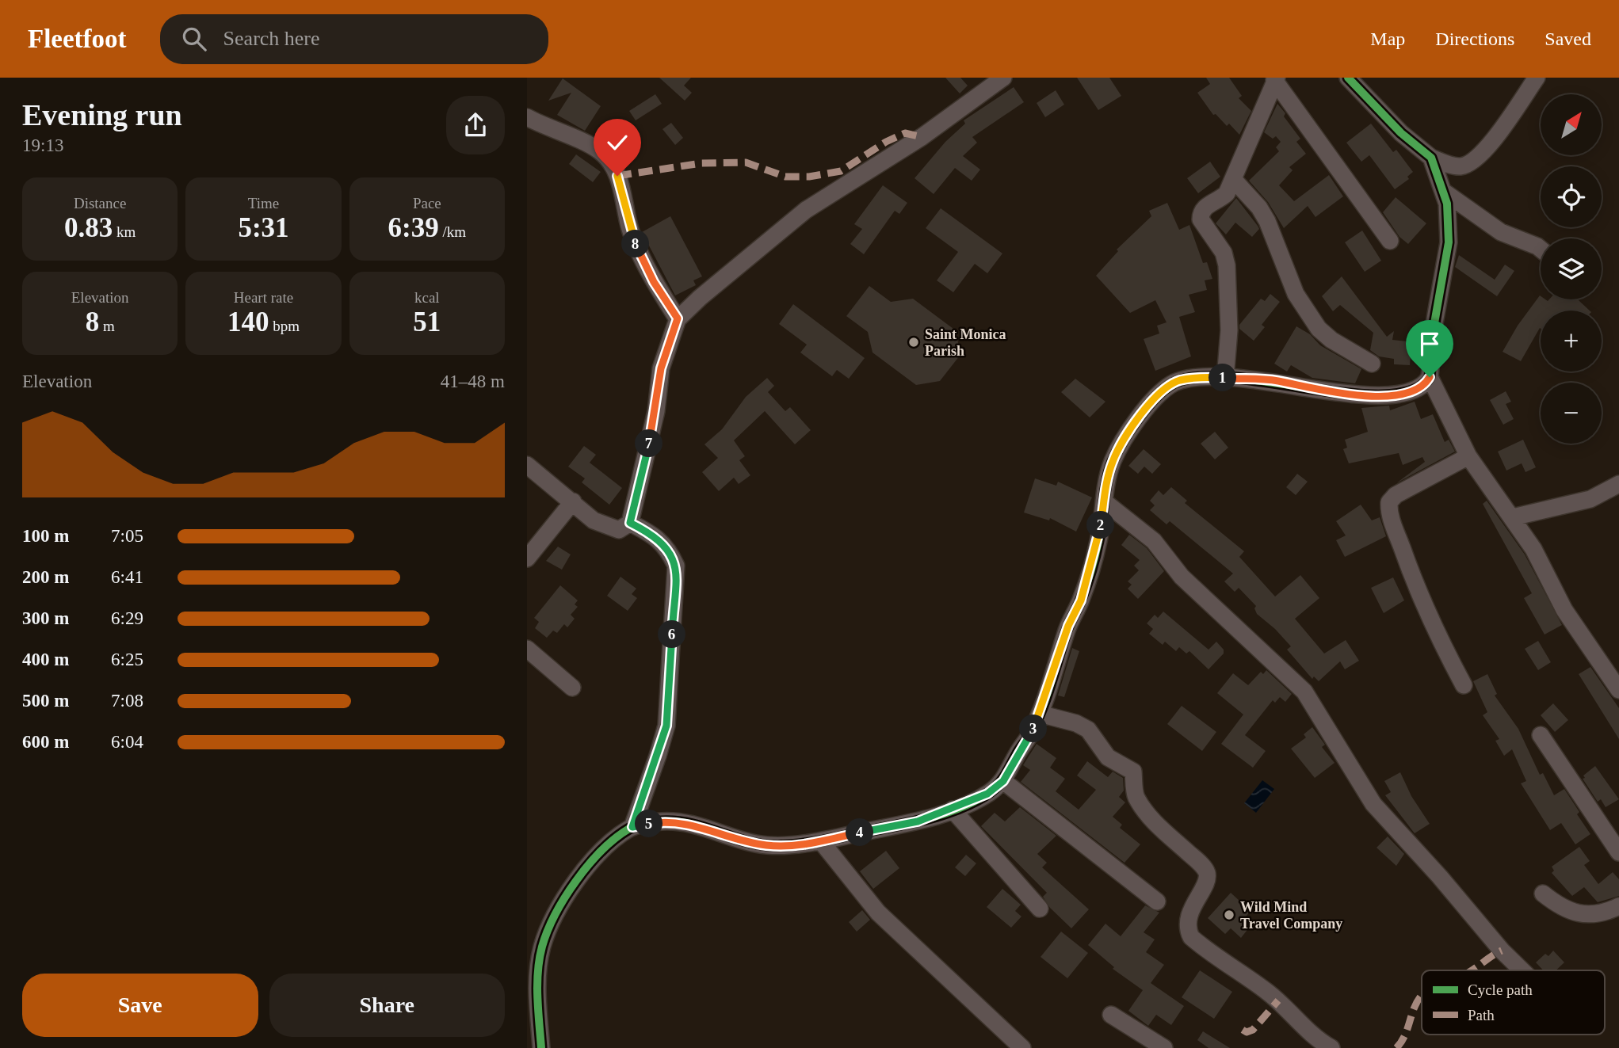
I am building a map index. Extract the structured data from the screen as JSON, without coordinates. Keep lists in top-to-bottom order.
{
  "places": ["Saint Monica Parish", "Wild Mind Travel Company"],
  "legend": ["Cycle path", "Path"],
  "north": "top right",
  "page": {
    "header": "Fleetfoot",
    "search": "Search here",
    "nav": ["Map", "Directions", "Saved"],
    "heading": ["Evening run", "19:13"],
    "map_buttons": ["+", "−"],
    "stats": [
      ["Distance", "0.83 km"],
      ["Time", "5:31"],
      ["Pace", "6:39 /km"],
      ["Elevation", "8 m"],
      ["Heart rate", "140 bpm"],
      ["kcal", "51"]
    ],
    "pins": [
      "8",
      "1",
      "7",
      "2",
      "6",
      "3",
      "5",
      "4"
    ],
    "chart": ["Elevation", "41–48 m"],
    "list": [
      {
        "name": "100 m",
        "note": "7:05"
      },
      {
        "name": "200 m",
        "note": "6:41"
      },
      {
        "name": "300 m",
        "note": "6:29"
      },
      {
        "name": "400 m",
        "note": "6:25"
      },
      {
        "name": "500 m",
        "note": "7:08"
      },
      {
        "name": "600 m",
        "note": "6:04"
      }
    ],
    "buttons": ["Save", "Share"]
  }
}
